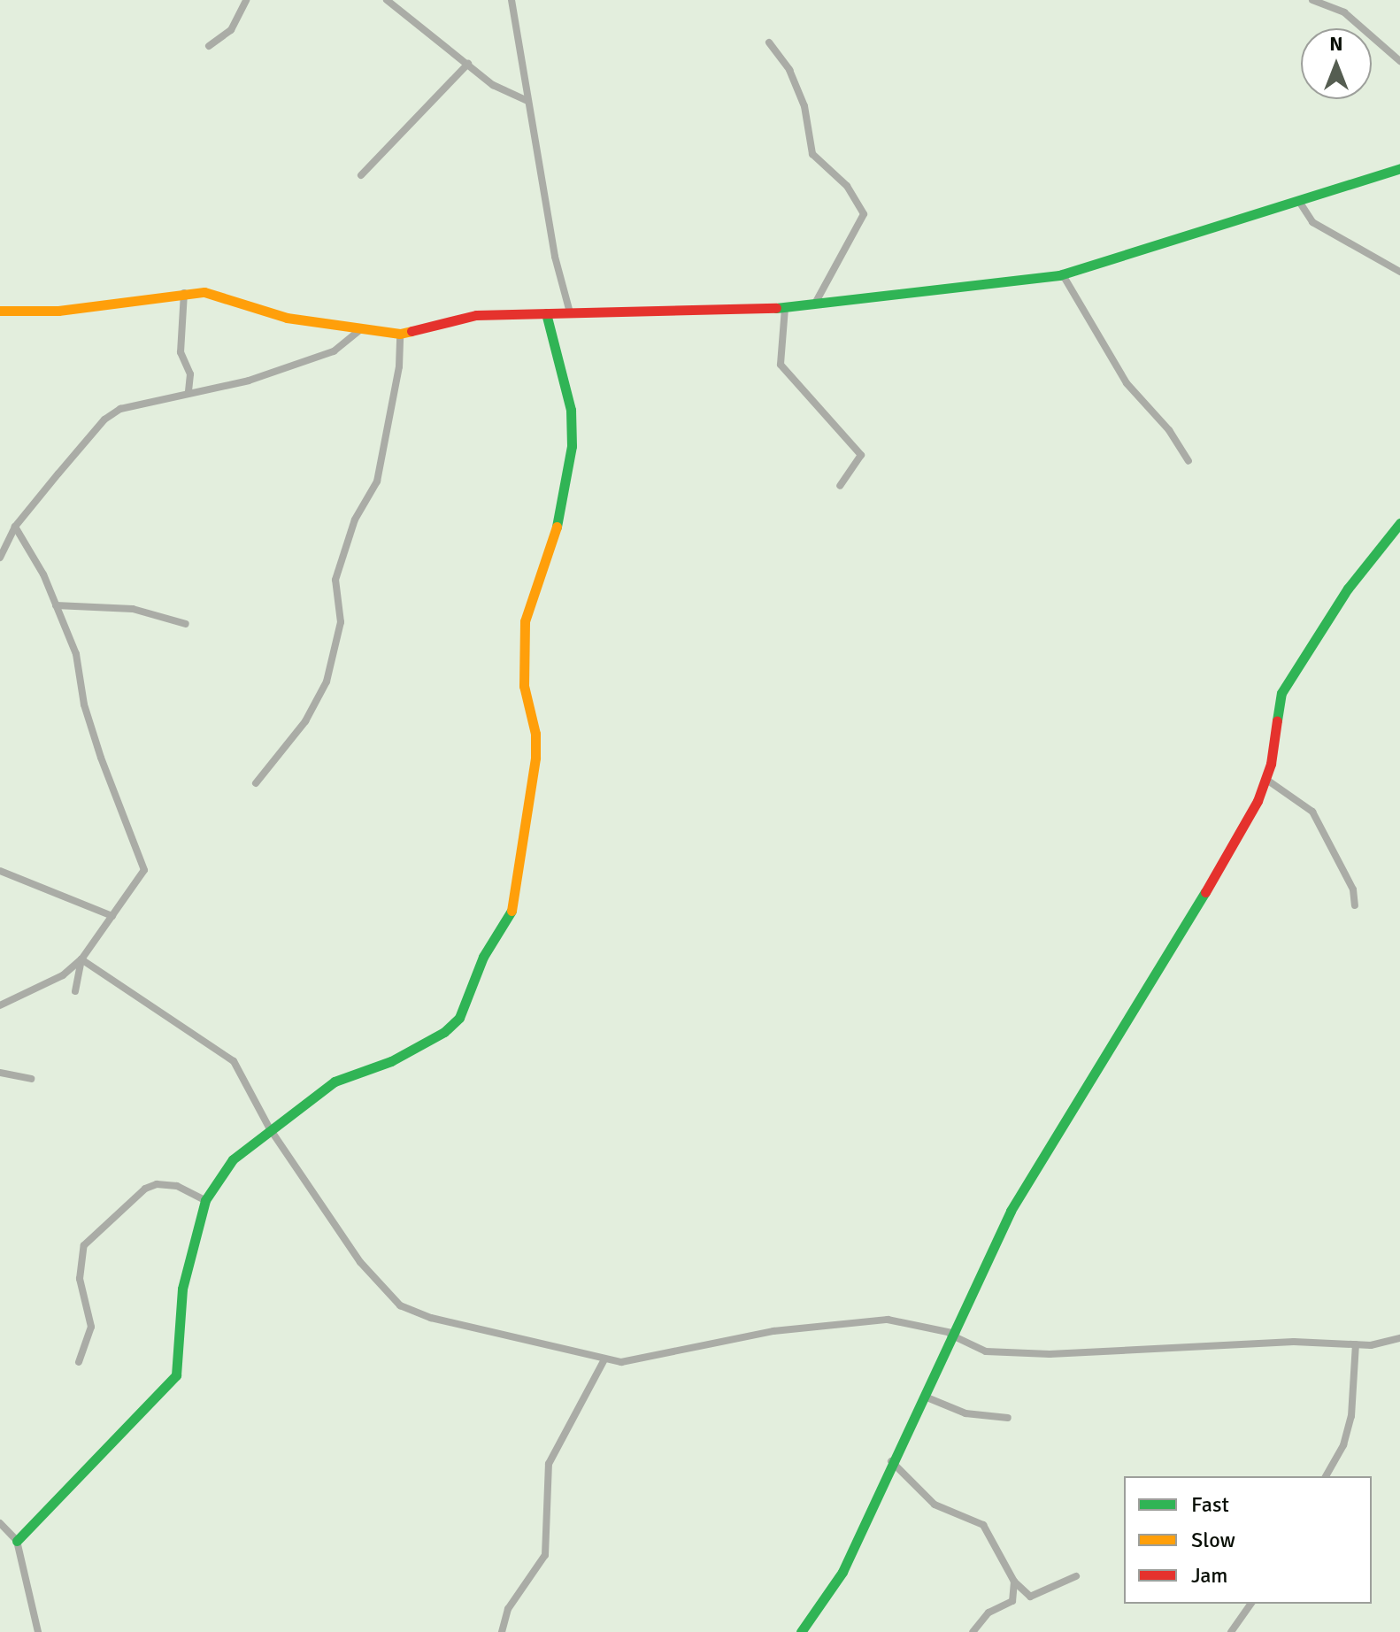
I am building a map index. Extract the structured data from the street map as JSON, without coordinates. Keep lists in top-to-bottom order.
{
  "legend": ["Fast", "Slow", "Jam"],
  "north": "top"
}
